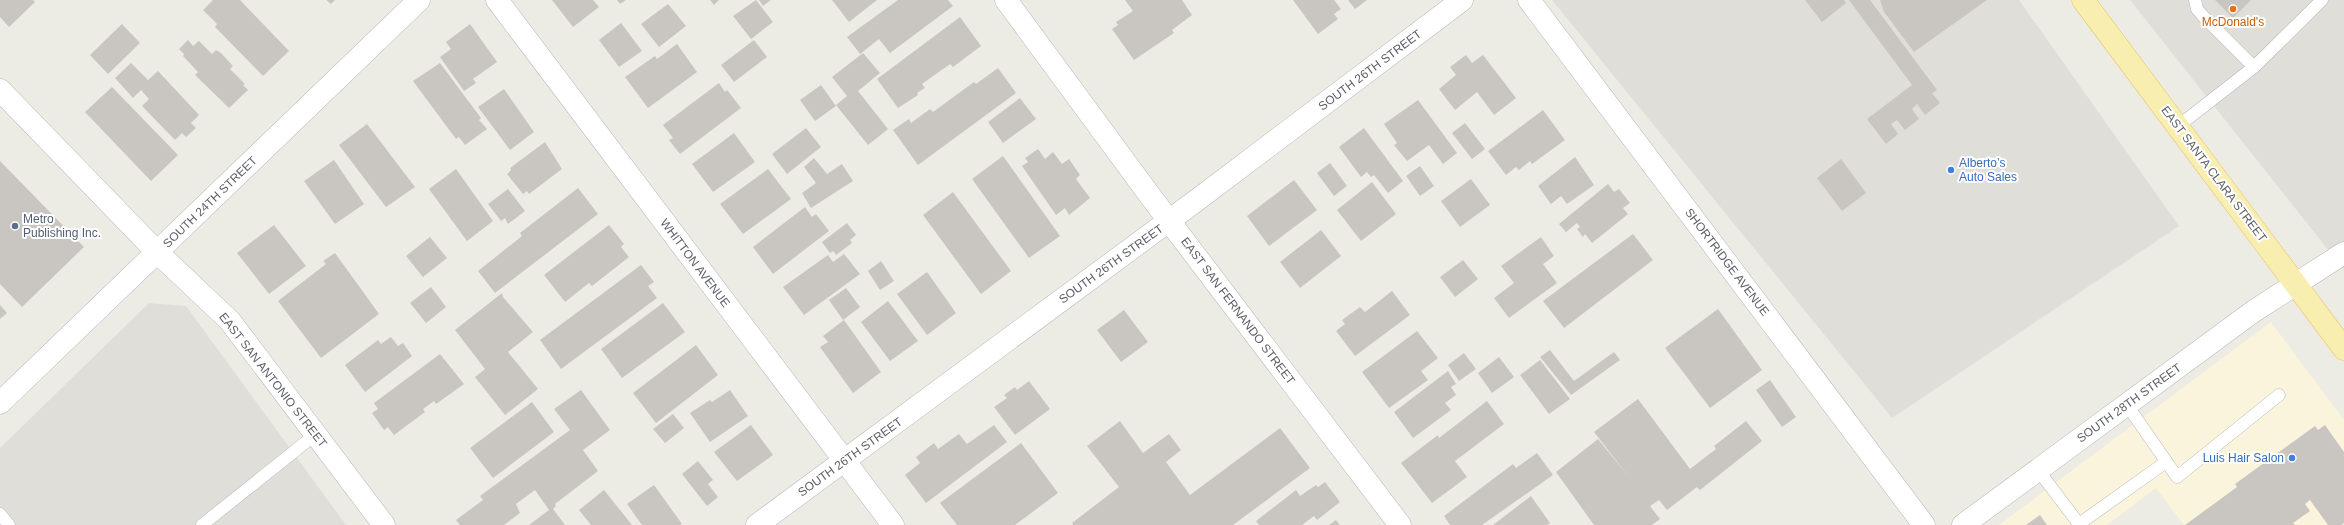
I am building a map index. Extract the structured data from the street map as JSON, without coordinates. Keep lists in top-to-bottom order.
{
  "streets": {
    "main road": ["EAST SANTA CLARA STREET"],
    "street": [
      "SOUTH 26TH STREET",
      "SOUTH 24TH STREET",
      "SHORTRIDGE AVENUE",
      "WHITTON AVENUE",
      "EAST SAN FERNANDO STREET",
      "EAST SAN ANTONIO STREET",
      "SOUTH 28TH STREET"
    ]
  },
  "crossings": [
    ["SOUTH 26TH STREET", "WHITTON AVENUE"],
    ["SOUTH 26TH STREET", "EAST SAN FERNANDO STREET"],
    ["EAST SANTA CLARA STREET", "SOUTH 28TH STREET"],
    ["SOUTH 24TH STREET", "EAST SAN ANTONIO STREET"]
  ],
  "places": [
    "McDonald's",
    "Alberto’s Auto Sales",
    "Metro Publishing Inc.",
    "Luis Hair Salon"
  ]
}
